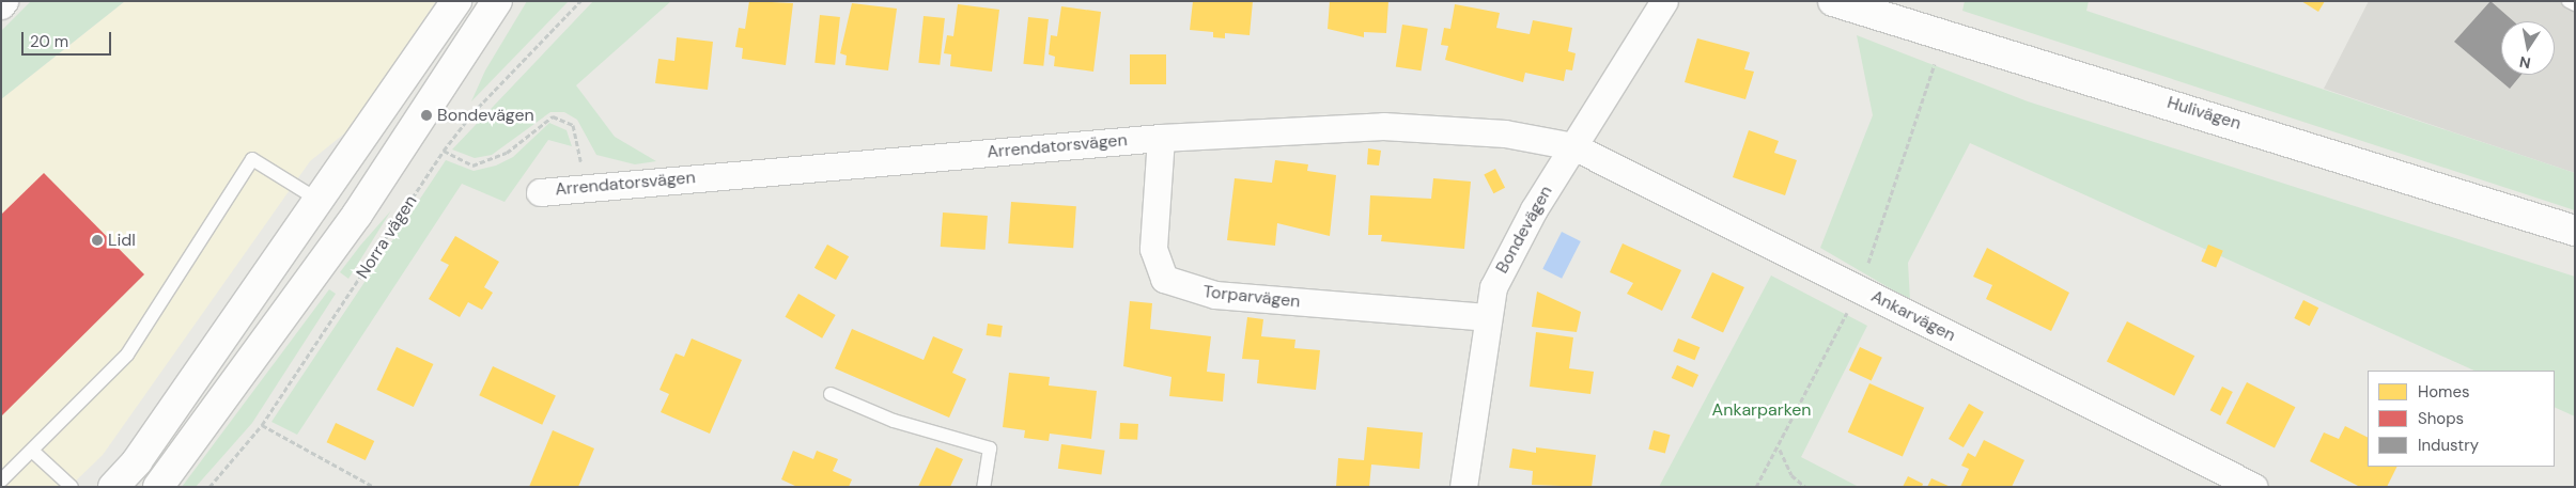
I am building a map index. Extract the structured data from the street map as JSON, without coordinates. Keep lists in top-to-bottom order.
{
  "streets": {
    "main road": ["Hulivägen", "Norra vägen"],
    "street": [
      "Arrendatorsvägen",
      "Bondevägen",
      "Torparvägen",
      "Ankarvägen"
    ]
  },
  "crossings": [
    ["Arrendatorsvägen", "Bondevägen"],
    ["Arrendatorsvägen", "Torparvägen"],
    ["Arrendatorsvägen", "Ankarvägen"],
    ["Bondevägen", "Torparvägen"],
    ["Bondevägen", "Ankarvägen"]
  ],
  "parks": ["Ankarparken"],
  "places": ["Bondevägen", "Lidl"],
  "legend": ["Homes", "Shops", "Industry"],
  "scale_bar": "20 m",
  "north": "bottom"
}
